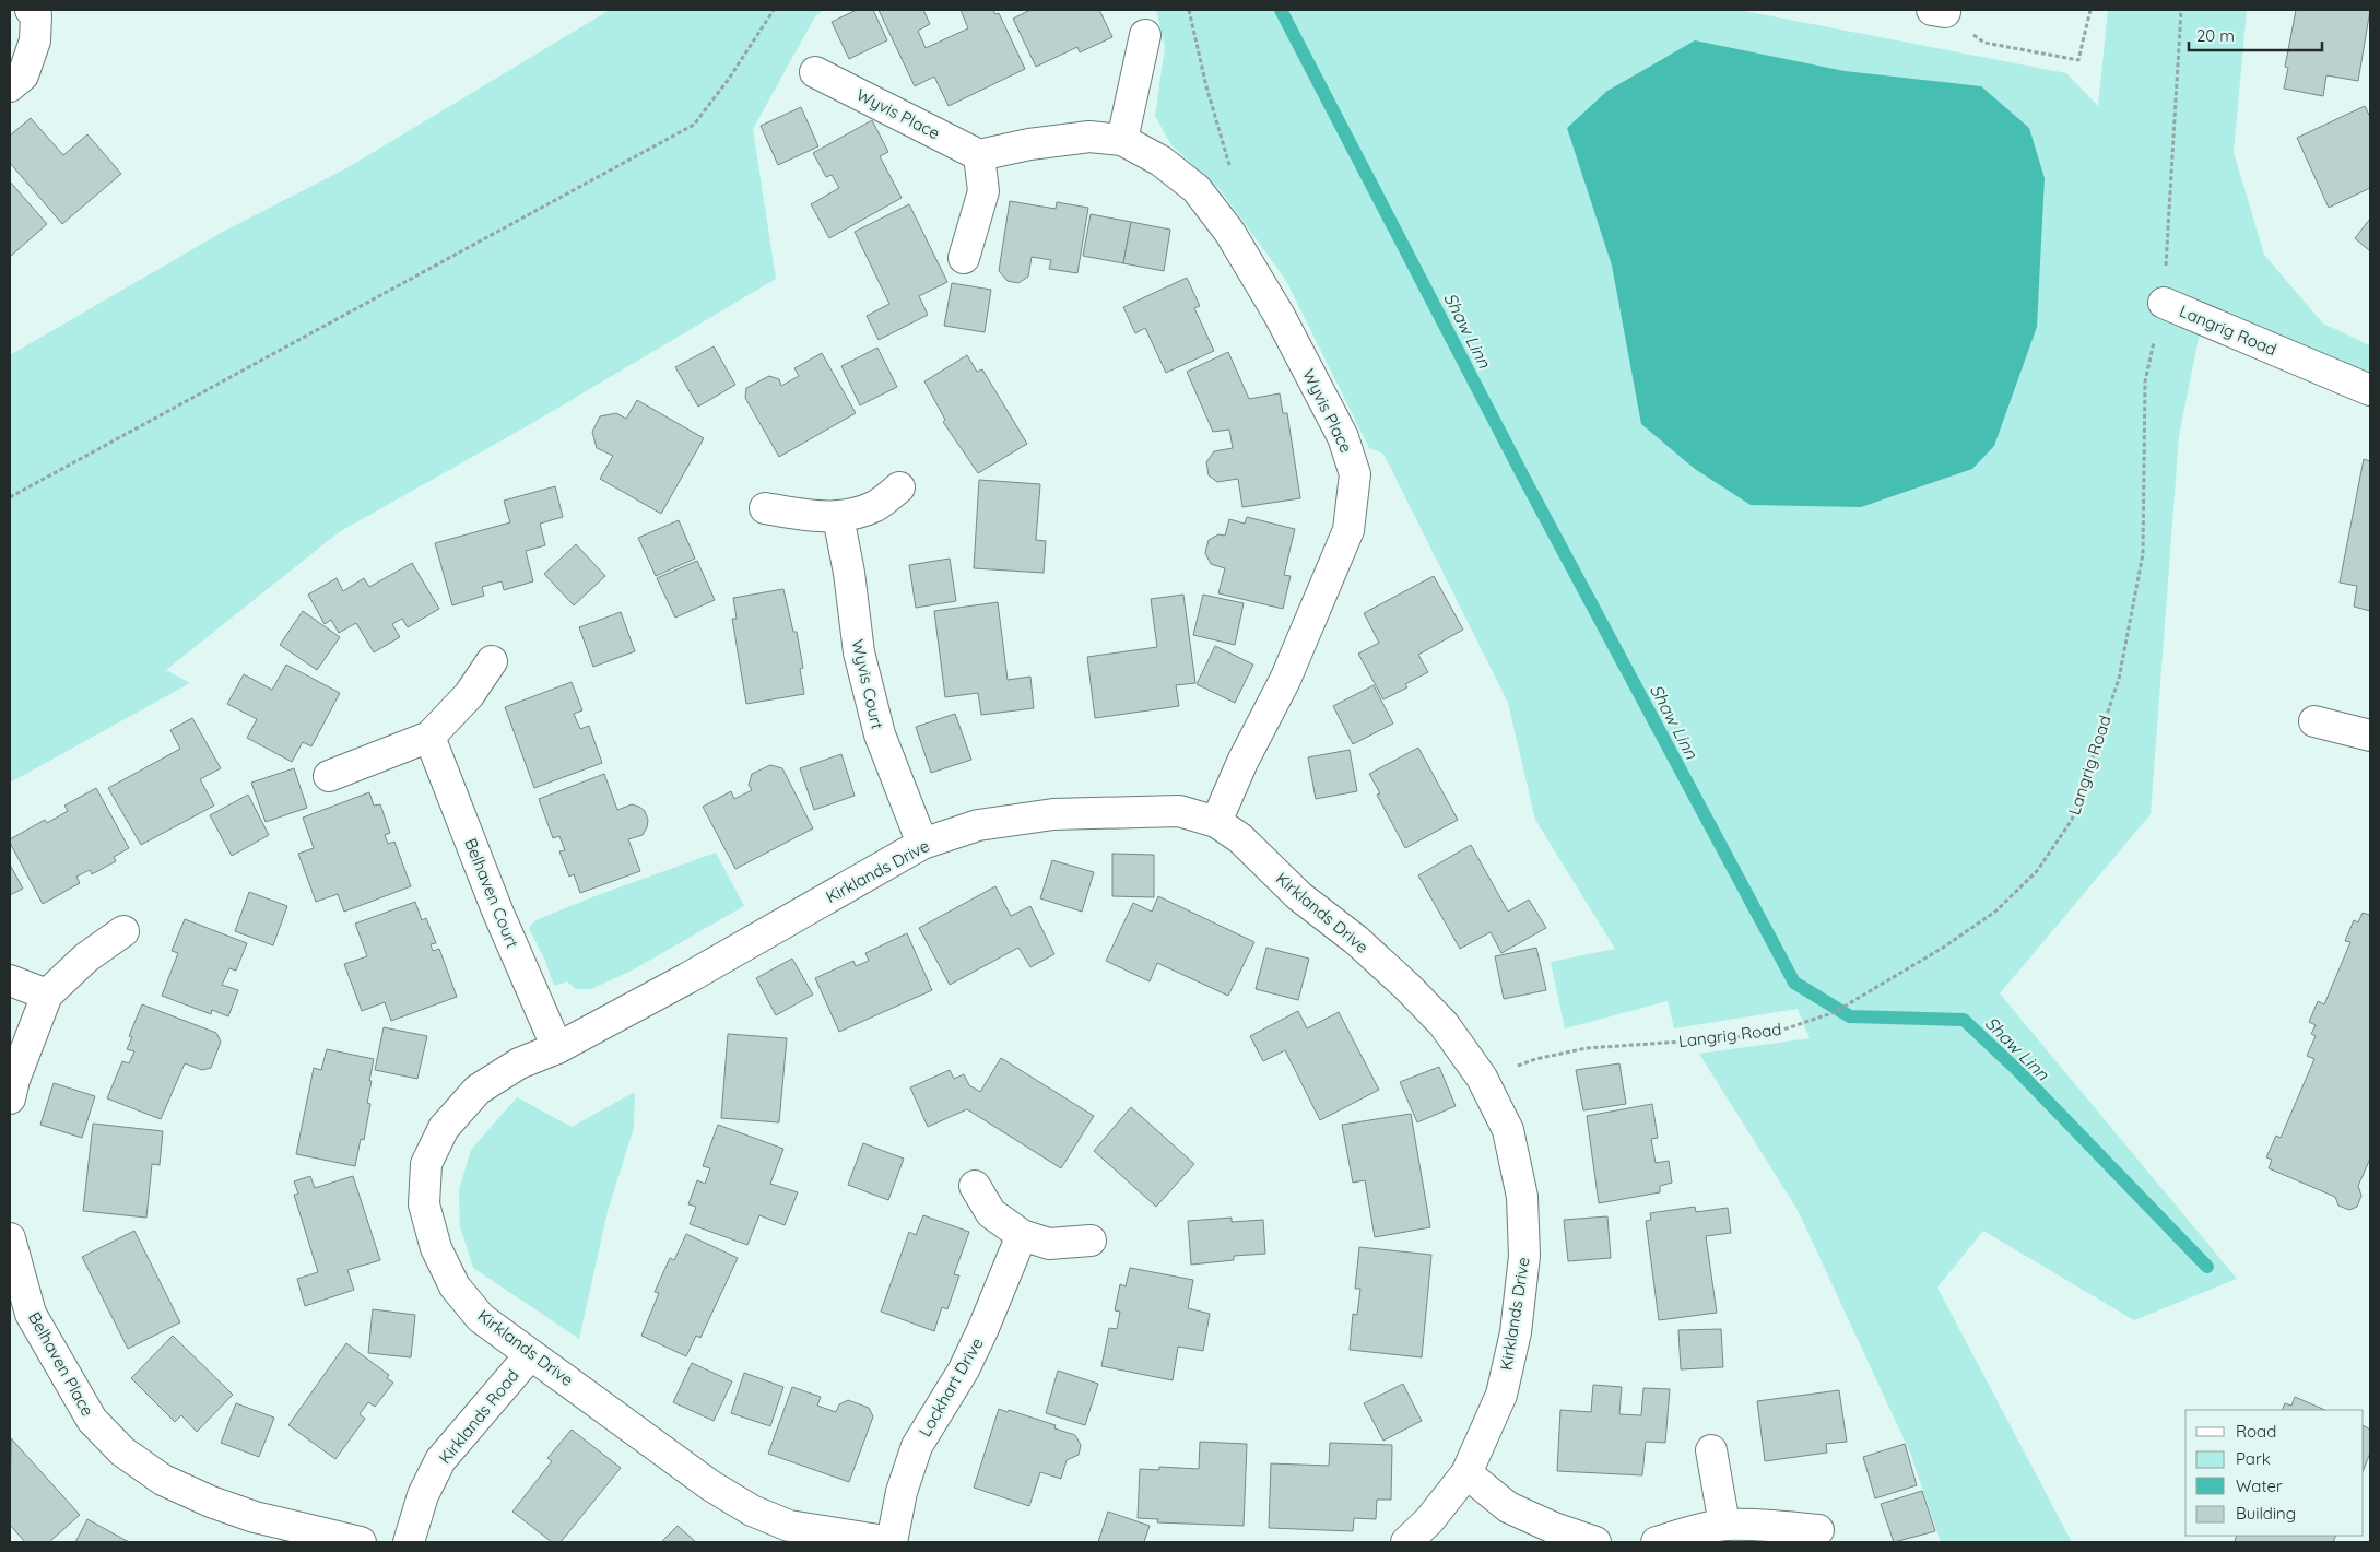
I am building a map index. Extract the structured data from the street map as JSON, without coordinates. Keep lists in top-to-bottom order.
{
  "streets": {
    "street": [
      "Wyvis Place",
      "Langrig Road",
      "Wyvis Court",
      "Kirklands Drive",
      "Belhaven Court",
      "Belhaven Place",
      "Lockhart Drive",
      "Kirklands Road"
    ]
  },
  "crossings": [
    ["Wyvis Place", "Kirklands Drive"],
    ["Langrig Road", "Kirklands Drive"],
    ["Wyvis Court", "Kirklands Drive"],
    ["Kirklands Drive", "Belhaven Court"],
    ["Kirklands Drive", "Lockhart Drive"],
    ["Kirklands Drive", "Kirklands Road"]
  ],
  "water": ["Shaw Linn"],
  "legend": [
    "Road",
    "Park",
    "Water",
    "Building"
  ],
  "scale_bar": "20 m"
}
